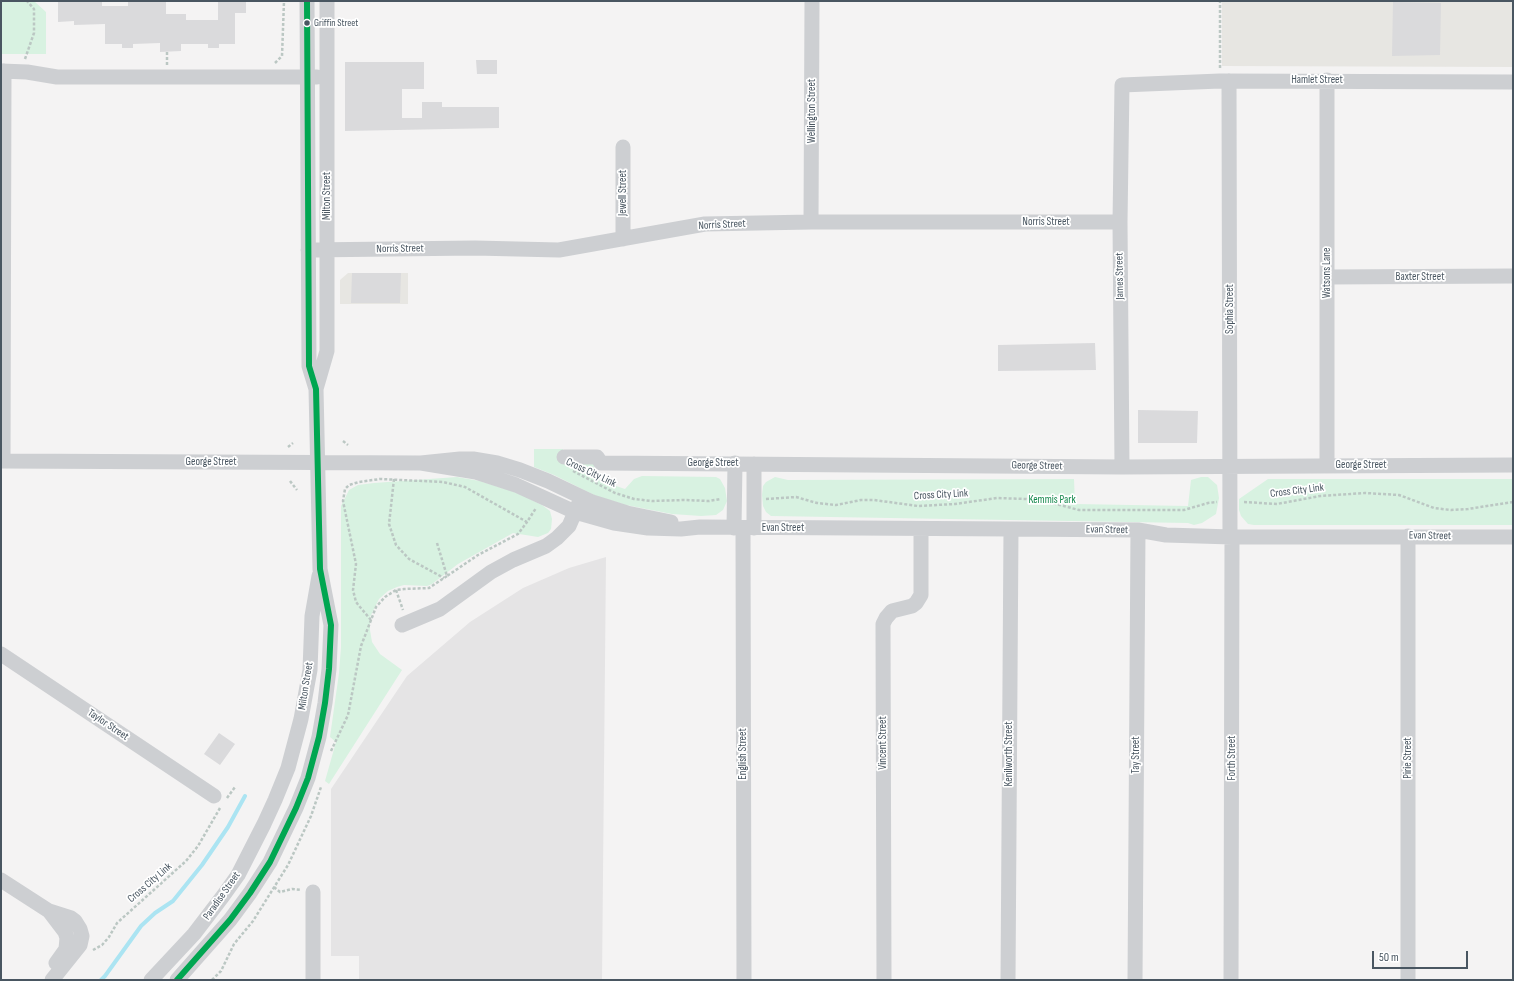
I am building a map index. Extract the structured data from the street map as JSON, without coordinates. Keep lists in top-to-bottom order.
{
  "streets": {
    "street": [
      "Hamlet Street",
      "Wellington Street",
      "Jewell Street",
      "Milton Street",
      "Norris Street",
      "Watsons Lane",
      "James Street",
      "Baxter Street",
      "Sophia Street",
      "George Street",
      "Evan Street",
      "Taylor Street",
      "Vincent Street",
      "English Street",
      "Kenilworth Street",
      "Tay Street",
      "Forth Street",
      "Pirie Street",
      "Paradise Street"
    ],
    "path": ["Cross City Link"]
  },
  "crossings": [
    ["Hamlet Street", "Watsons Lane"],
    ["Hamlet Street", "James Street"],
    ["Hamlet Street", "Sophia Street"],
    ["Wellington Street", "Norris Street"],
    ["Jewell Street", "Norris Street"],
    ["Milton Street", "Norris Street"],
    ["Milton Street", "George Street"],
    ["Milton Street", "Paradise Street"],
    ["Norris Street", "James Street"],
    ["Watsons Lane", "Baxter Street"],
    ["Watsons Lane", "George Street"],
    ["James Street", "George Street"],
    ["Sophia Street", "George Street"],
    ["Sophia Street", "Cross City Link"],
    ["Sophia Street", "Evan Street"],
    ["Sophia Street", "Forth Street"],
    ["George Street", "Cross City Link"],
    ["George Street", "Evan Street"],
    ["Evan Street", "Vincent Street"],
    ["Evan Street", "English Street"],
    ["Evan Street", "Kenilworth Street"],
    ["Evan Street", "Tay Street"],
    ["Evan Street", "Forth Street"],
    ["Evan Street", "Pirie Street"]
  ],
  "parks": ["Kemmis Park"],
  "places": ["Griffin Street"],
  "scale_bar": "50 m"
}
